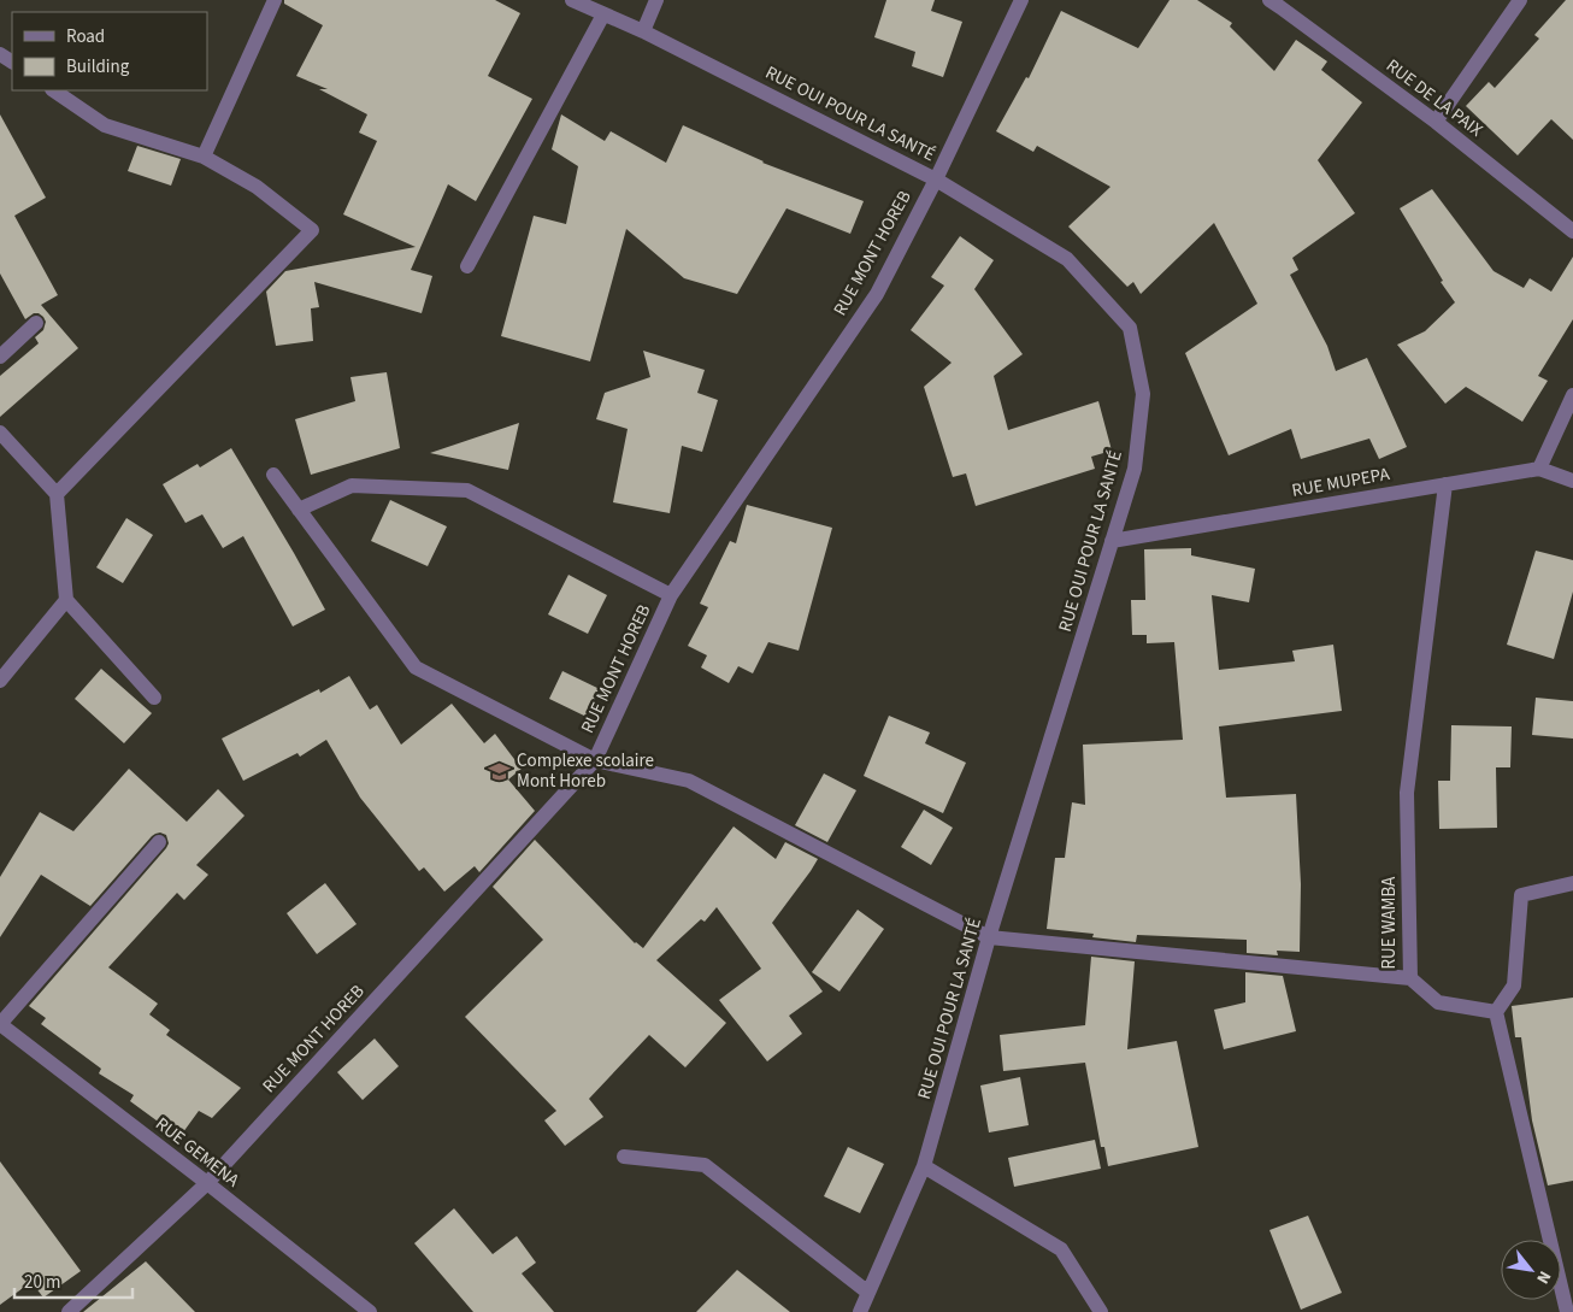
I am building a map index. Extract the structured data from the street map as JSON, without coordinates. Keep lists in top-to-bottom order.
{
  "streets": {
    "street": [
      "RUE DE LA PAIX",
      "RUE OUI POUR LA SANTÉ",
      "RUE MONT HOREB",
      "RUE MUPEPA",
      "RUE WAMBA",
      "RUE GEMENA"
    ]
  },
  "crossings": [
    ["RUE OUI POUR LA SANTÉ", "RUE MONT HOREB"],
    ["RUE OUI POUR LA SANTÉ", "RUE MUPEPA"],
    ["RUE OUI POUR LA SANTÉ", "RUE WAMBA"],
    ["RUE MONT HOREB", "RUE GEMENA"],
    ["RUE MUPEPA", "RUE WAMBA"]
  ],
  "places": {
    "school or university": ["Complexe scolaire Mont Horeb"]
  },
  "legend": ["Road", "Building"],
  "scale_bar": "20 m",
  "north": "bottom right"
}
